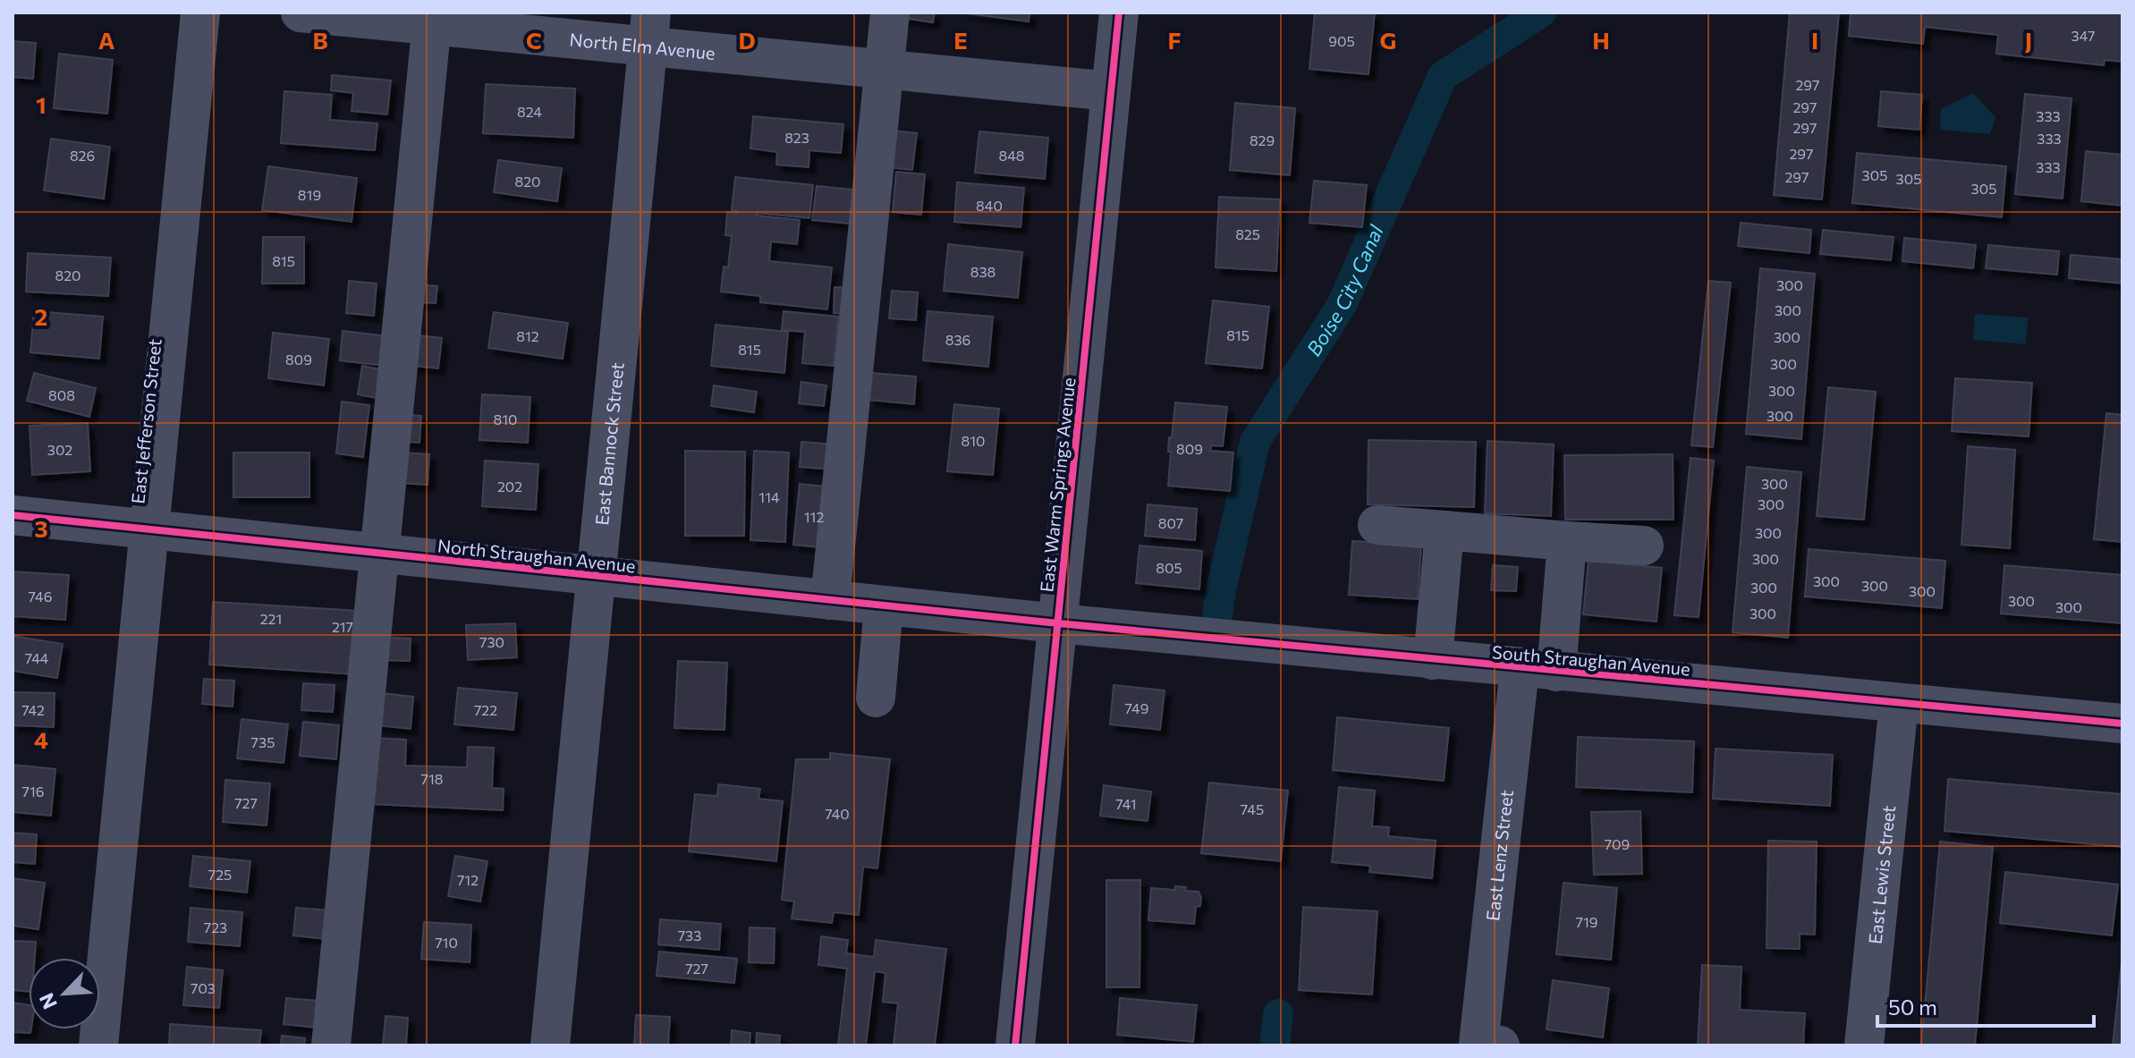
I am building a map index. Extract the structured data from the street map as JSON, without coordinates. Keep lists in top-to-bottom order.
{
  "streets": {
    "street": [
      "North Elm Avenue",
      "East Jefferson Street",
      "East Bannock Street",
      "East Warm Springs Avenue",
      "North Straughan Avenue",
      "South Straughan Avenue",
      "East Lenz Street",
      "East Lewis Street"
    ]
  },
  "crossings": [
    ["North Elm Avenue", "East Bannock Street"],
    ["North Elm Avenue", "East Warm Springs Avenue"],
    ["East Jefferson Street", "North Straughan Avenue"],
    ["East Bannock Street", "North Straughan Avenue"],
    ["East Warm Springs Avenue", "North Straughan Avenue"],
    ["East Warm Springs Avenue", "South Straughan Avenue"],
    ["North Straughan Avenue", "South Straughan Avenue"],
    ["South Straughan Avenue", "East Lenz Street"],
    ["South Straughan Avenue", "East Lewis Street"]
  ],
  "water": ["Boise City Canal"],
  "house_numbers": [
    "347",
    "905",
    "297",
    "297",
    "824",
    "333",
    "297",
    "823",
    "333",
    "829",
    "297",
    "826",
    "848",
    "333",
    "305",
    "297",
    "305",
    "820",
    "305",
    "819",
    "840",
    "825",
    "815",
    "838",
    "820",
    "300",
    "300",
    "815",
    "812",
    "300",
    "836",
    "815",
    "809",
    "300",
    "300",
    "808",
    "300",
    "810",
    "810",
    "809",
    "302",
    "300",
    "202",
    "114",
    "300",
    "112",
    "807",
    "300",
    "300",
    "805",
    "300",
    "300",
    "300",
    "300",
    "746",
    "300",
    "300",
    "300",
    "221",
    "217",
    "730",
    "744",
    "749",
    "742",
    "722",
    "735",
    "718",
    "716",
    "727",
    "741",
    "745",
    "740",
    "709",
    "725",
    "712",
    "719",
    "723",
    "733",
    "710",
    "727",
    "703"
  ],
  "scale_bar": "50 m",
  "north": "bottom left",
  "grid": {
    "columns": [
      "A",
      "B",
      "C",
      "D",
      "E",
      "F",
      "G",
      "H",
      "I",
      "J"
    ],
    "rows": [
      "1",
      "2",
      "3",
      "4"
    ]
  }
}
